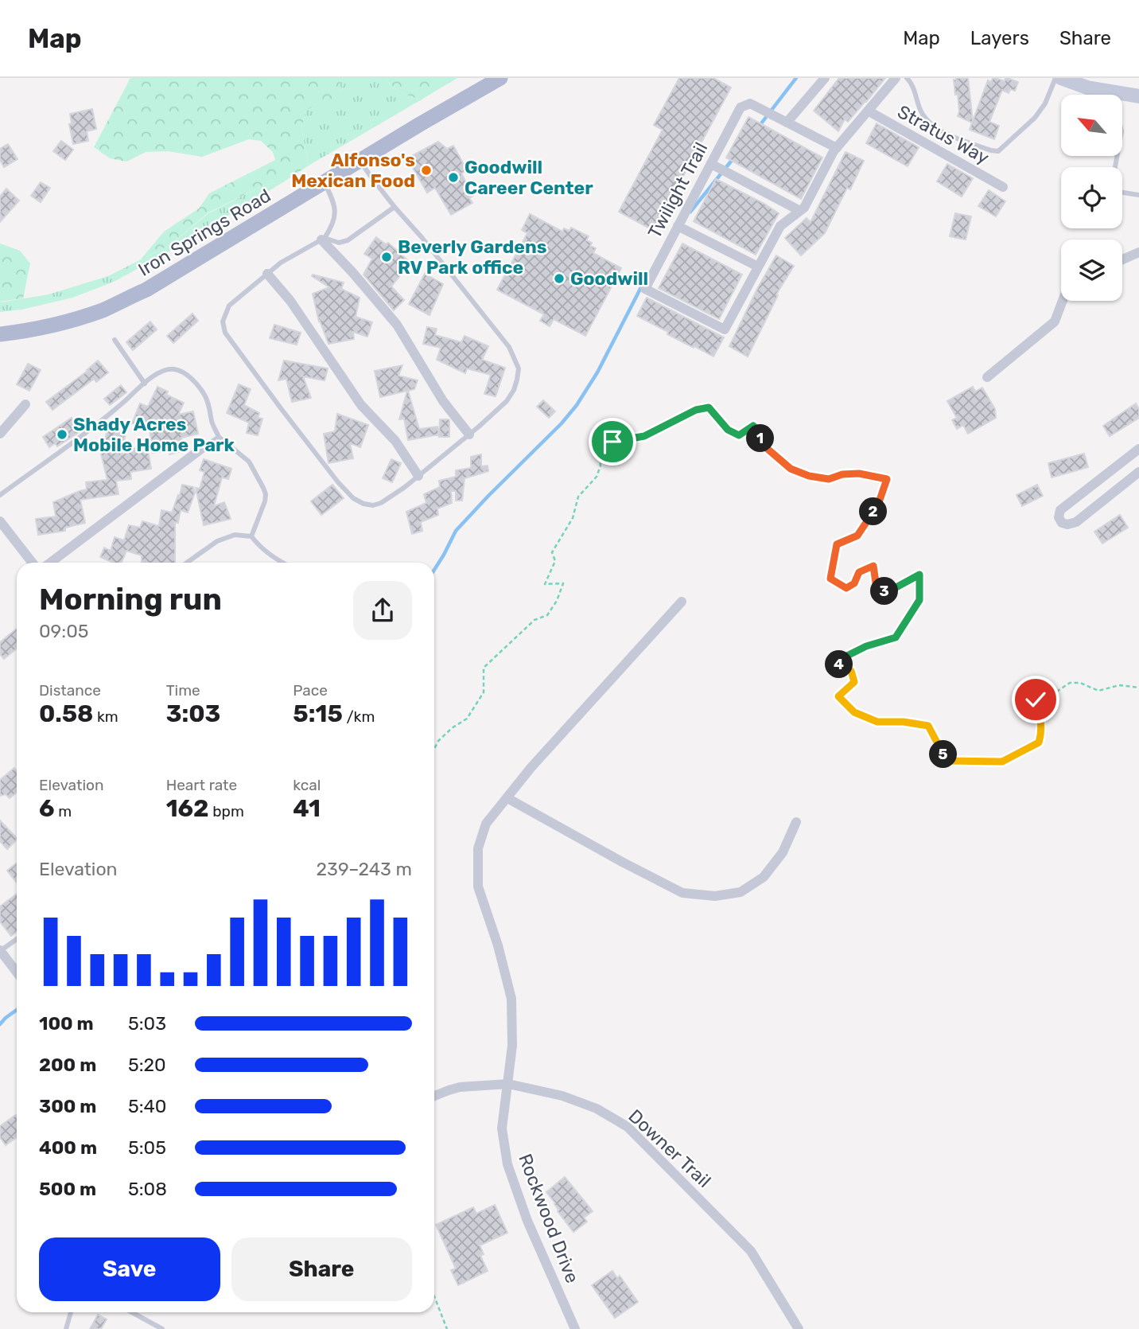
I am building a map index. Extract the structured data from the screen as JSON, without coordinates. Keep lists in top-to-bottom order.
{
  "streets": {
    "main road": ["Iron Springs Road"],
    "street": [
      "Stratus Way",
      "Twilight Trail",
      "Downer Trail",
      "Rockwood Drive"
    ]
  },
  "crossings": [
    ["Downer Trail", "Rockwood Drive"]
  ],
  "places": [
    "Alfonso's Mexican Food",
    "Goodwill Career Center",
    "Beverly Gardens RV Park office",
    "Goodwill",
    "Shady Acres Mobile Home Park"
  ],
  "north": "top left",
  "page": {
    "header": "Map",
    "nav": ["Map", "Layers", "Share"],
    "pins": [
      "1",
      "2",
      "3",
      "4",
      "5"
    ],
    "heading": ["Morning run", "09:05"],
    "stats": [
      ["Distance", "0.58 km"],
      ["Time", "3:03"],
      ["Pace", "5:15 /km"],
      ["Elevation", "6 m"],
      ["Heart rate", "162 bpm"],
      ["kcal", "41"]
    ],
    "chart": ["Elevation", "239–243 m"],
    "list": [
      {
        "name": "100 m",
        "note": "5:03"
      },
      {
        "name": "200 m",
        "note": "5:20"
      },
      {
        "name": "300 m",
        "note": "5:40"
      },
      {
        "name": "400 m",
        "note": "5:05"
      },
      {
        "name": "500 m",
        "note": "5:08"
      }
    ],
    "buttons": ["Save", "Share"]
  }
}
